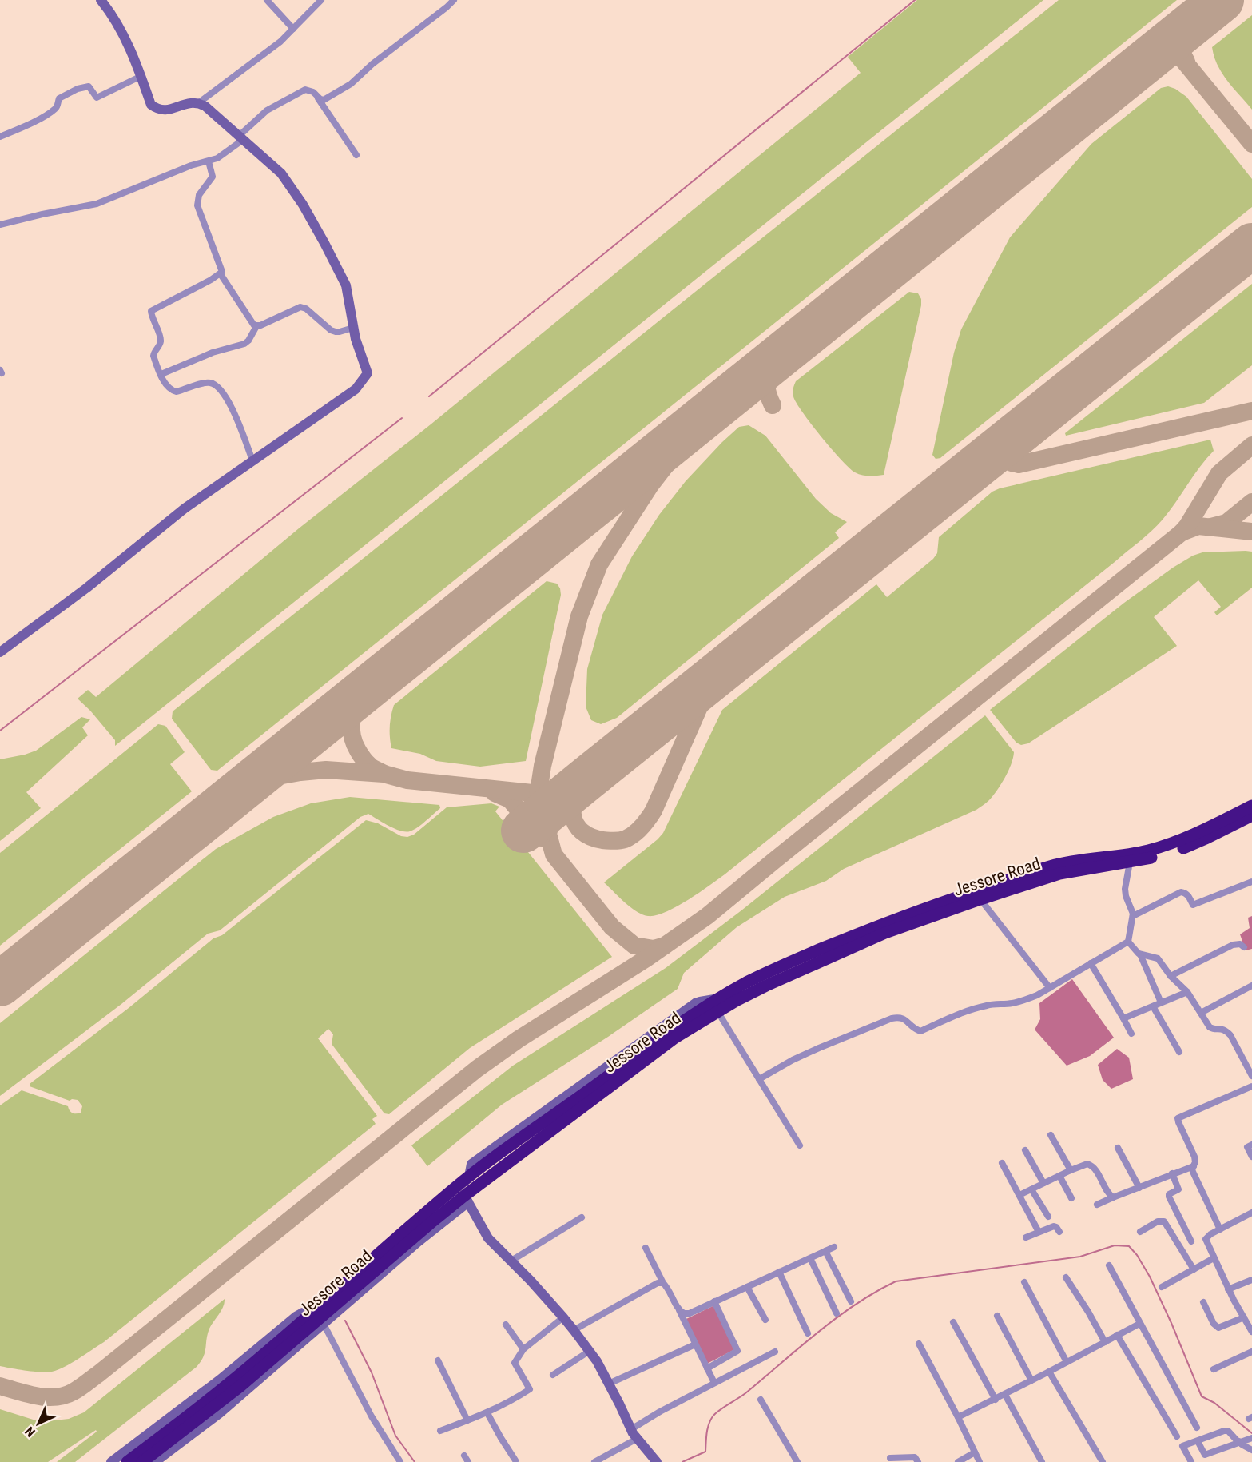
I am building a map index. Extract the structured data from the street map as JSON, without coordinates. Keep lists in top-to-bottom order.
{
  "streets": {
    "highway": ["Jessore Road"]
  },
  "north": "bottom left"
}
